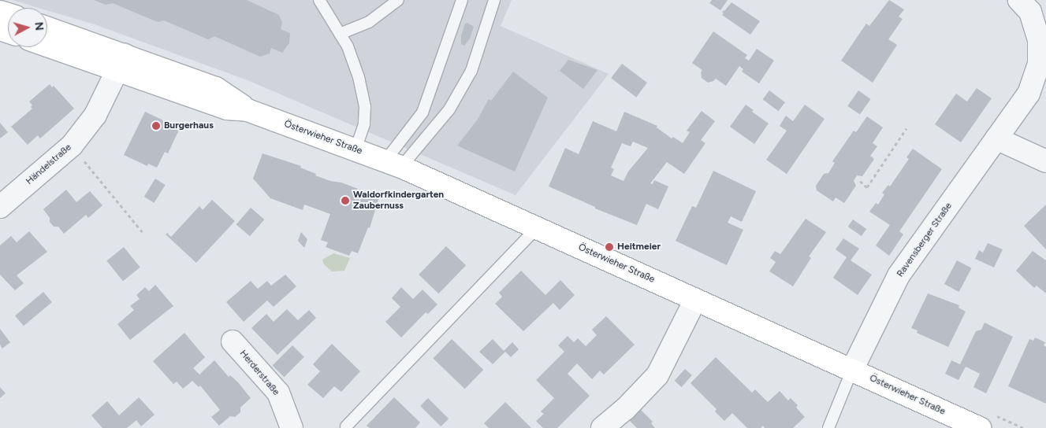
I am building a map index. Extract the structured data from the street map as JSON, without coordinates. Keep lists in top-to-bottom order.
{
  "streets": {
    "street": [
      "Österwieher Straße",
      "Händelstraße",
      "Ravensberger Straße",
      "Herderstraße"
    ]
  },
  "crossings": [
    ["Österwieher Straße", "Händelstraße"],
    ["Österwieher Straße", "Ravensberger Straße"]
  ],
  "places": ["Burgerhaus", "Waldorfkindergarten Zaubernuss", "Heitmeier"],
  "north": "right"
}
